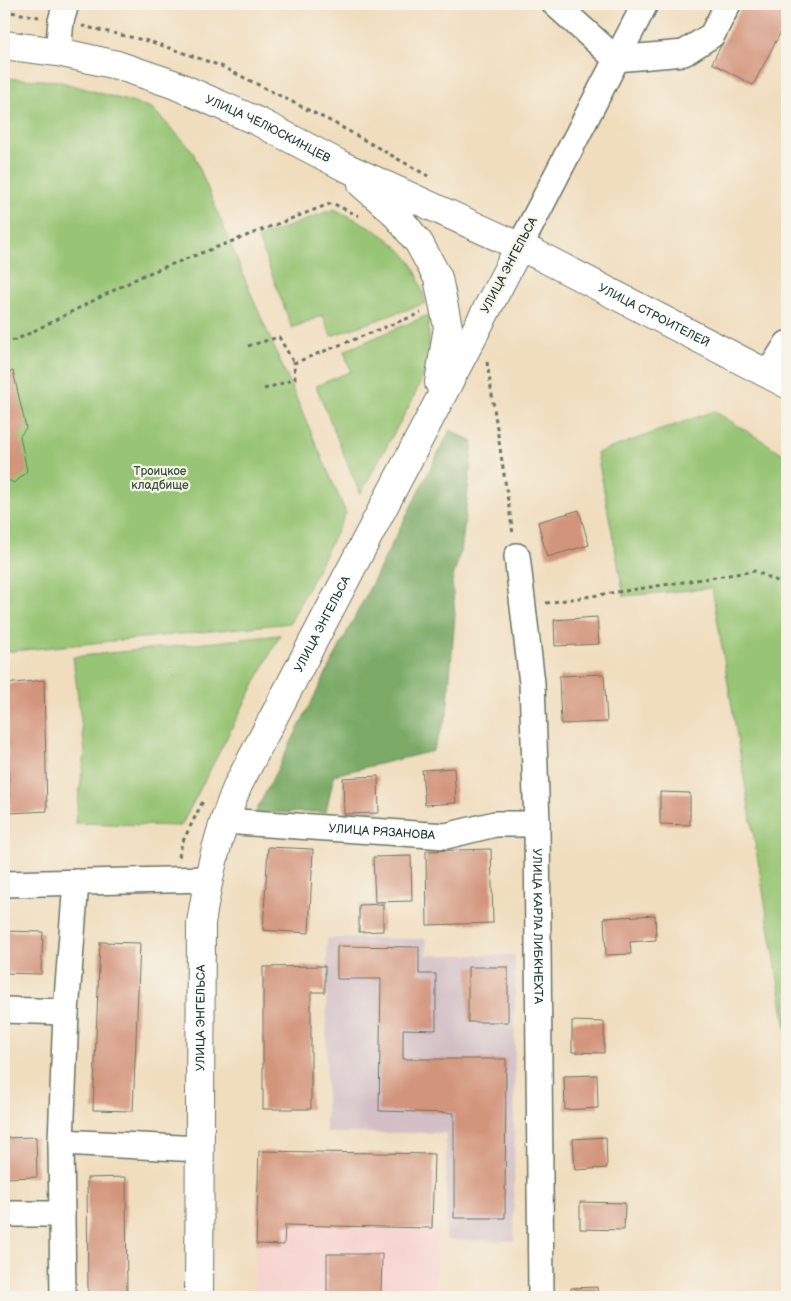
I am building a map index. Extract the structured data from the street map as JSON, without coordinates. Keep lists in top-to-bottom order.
{
  "streets": {
    "main road": ["УЛИЦА ЧЕЛЮСКИНЦЕВ", "УЛИЦА ЭНГЕЛЬСА", "УЛИЦА СТРОИТЕЛЕЙ"],
    "street": ["УЛИЦА РЯЗАНОВА", "УЛИЦА КАРЛА ЛИБКНЕХТА"]
  },
  "crossings": [
    ["УЛИЦА ЧЕЛЮСКИНЦЕВ", "УЛИЦА ЭНГЕЛЬСА"],
    ["УЛИЦА ЧЕЛЮСКИНЦЕВ", "УЛИЦА СТРОИТЕЛЕЙ"],
    ["УЛИЦА ЭНГЕЛЬСА", "УЛИЦА СТРОИТЕЛЕЙ"],
    ["УЛИЦА ЭНГЕЛЬСА", "УЛИЦА РЯЗАНОВА"],
    ["УЛИЦА РЯЗАНОВА", "УЛИЦА КАРЛА ЛИБКНЕХТА"]
  ],
  "parks": ["Троицкое кладбище"]
}
